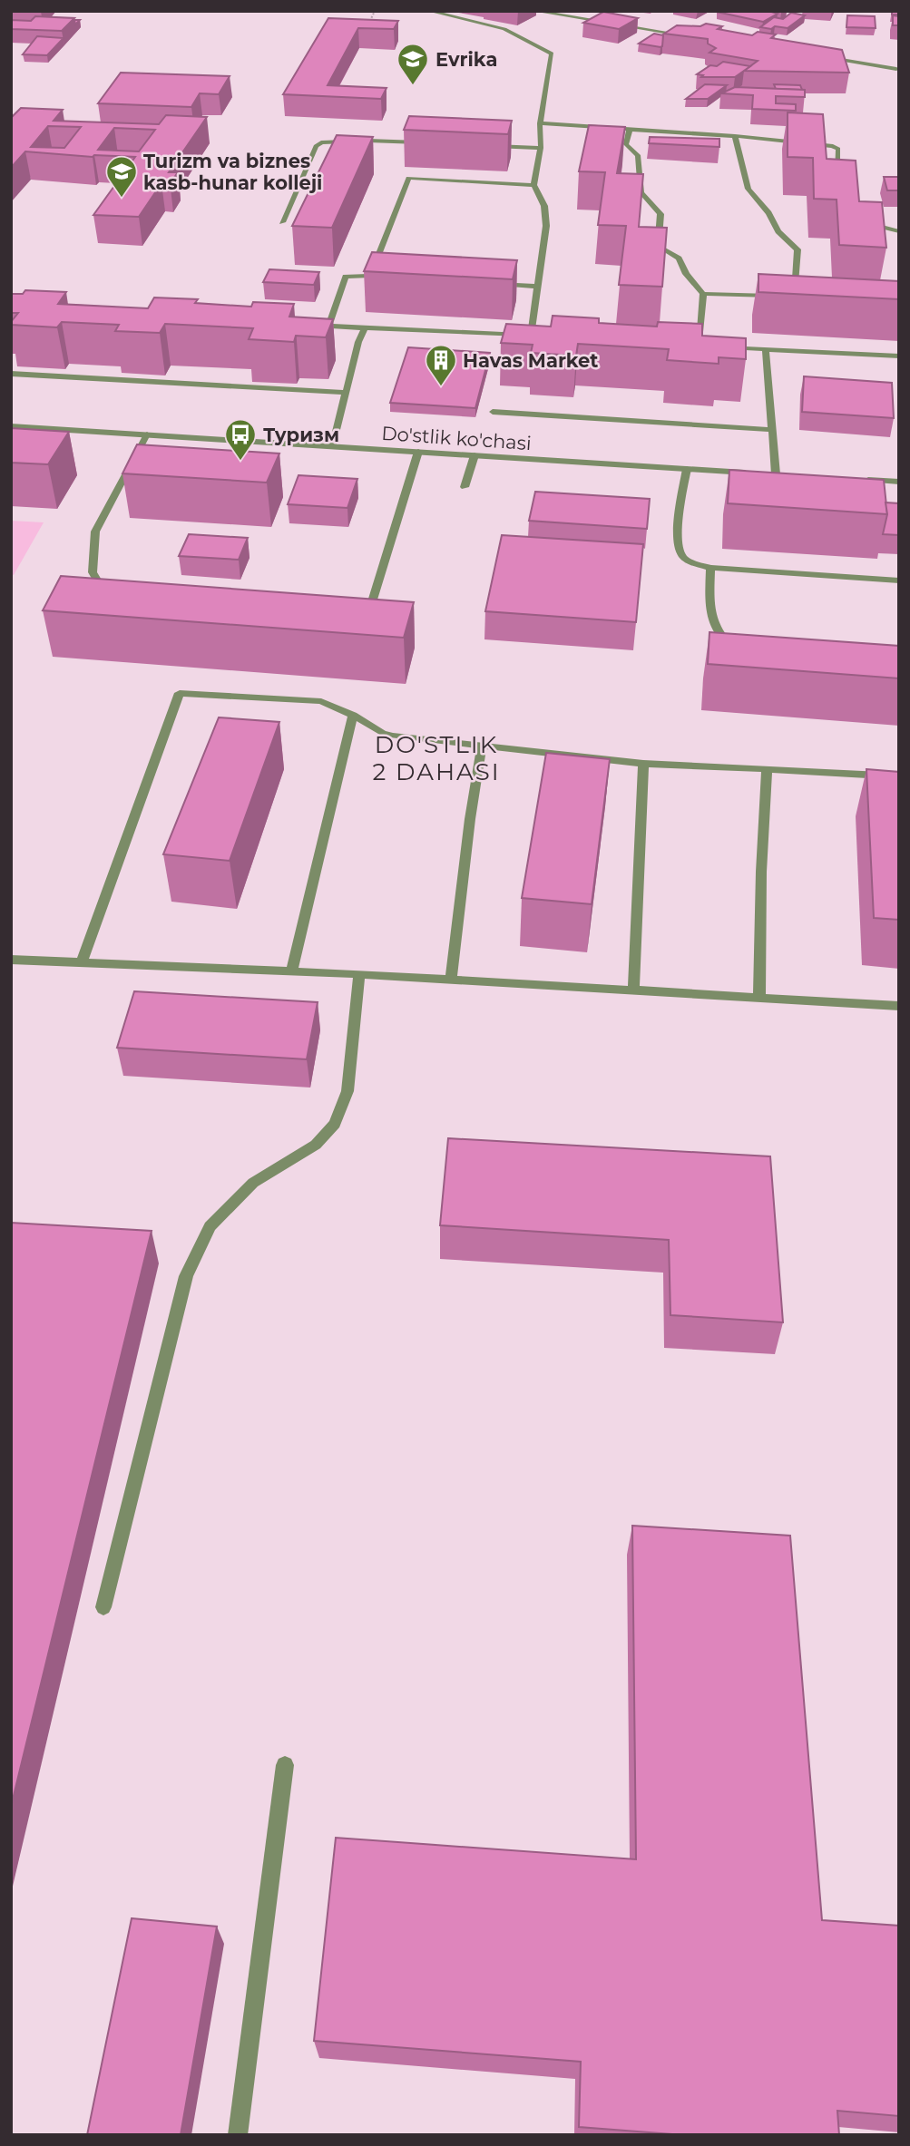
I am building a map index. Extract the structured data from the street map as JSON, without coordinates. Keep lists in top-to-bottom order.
{
  "streets": {
    "street": ["Do'stlik ko'chasi"]
  },
  "districts": ["DO'STLIK 2 DAHASI"],
  "places": {
    "school or university": ["Evrika", "Turizm va biznes kasb-hunar kolleji"],
    "building": ["Havas Market"],
    "bus stop": ["Туризм"]
  }
}
